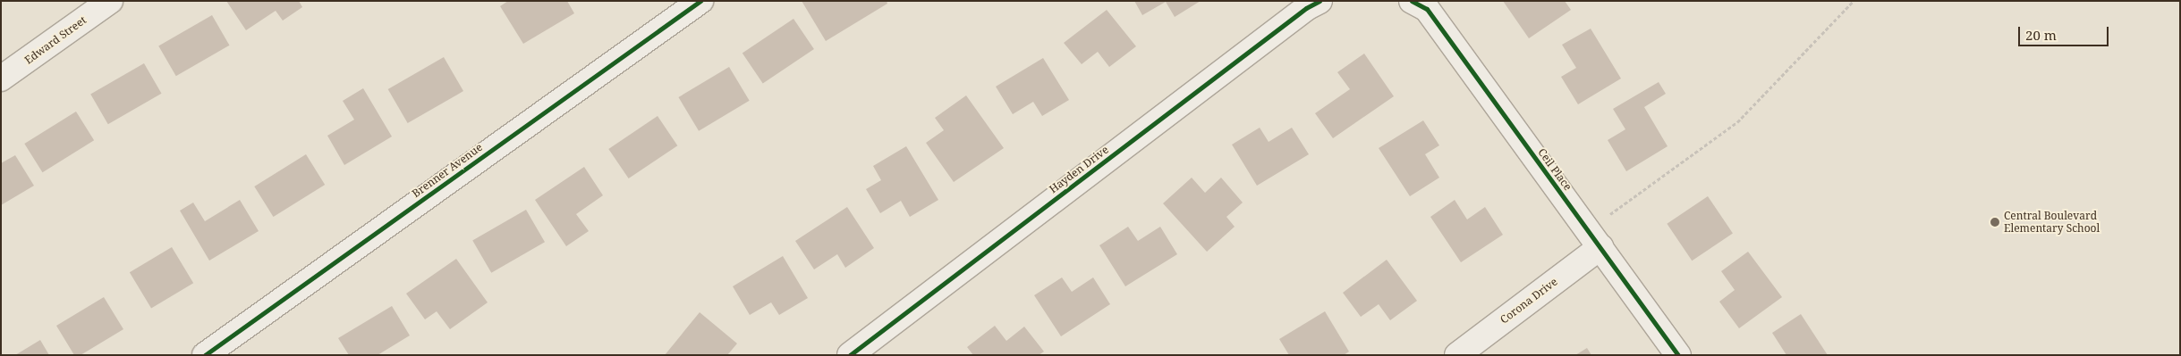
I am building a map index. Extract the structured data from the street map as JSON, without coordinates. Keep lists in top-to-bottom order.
{
  "streets": {
    "street": [
      "Edward Street",
      "Hayden Drive",
      "Ceil Place",
      "Brenner Avenue",
      "Corona Drive"
    ]
  },
  "crossings": [
    ["Ceil Place", "Corona Drive"]
  ],
  "places": ["Central Boulevard Elementary School"],
  "scale_bar": "20 m"
}
